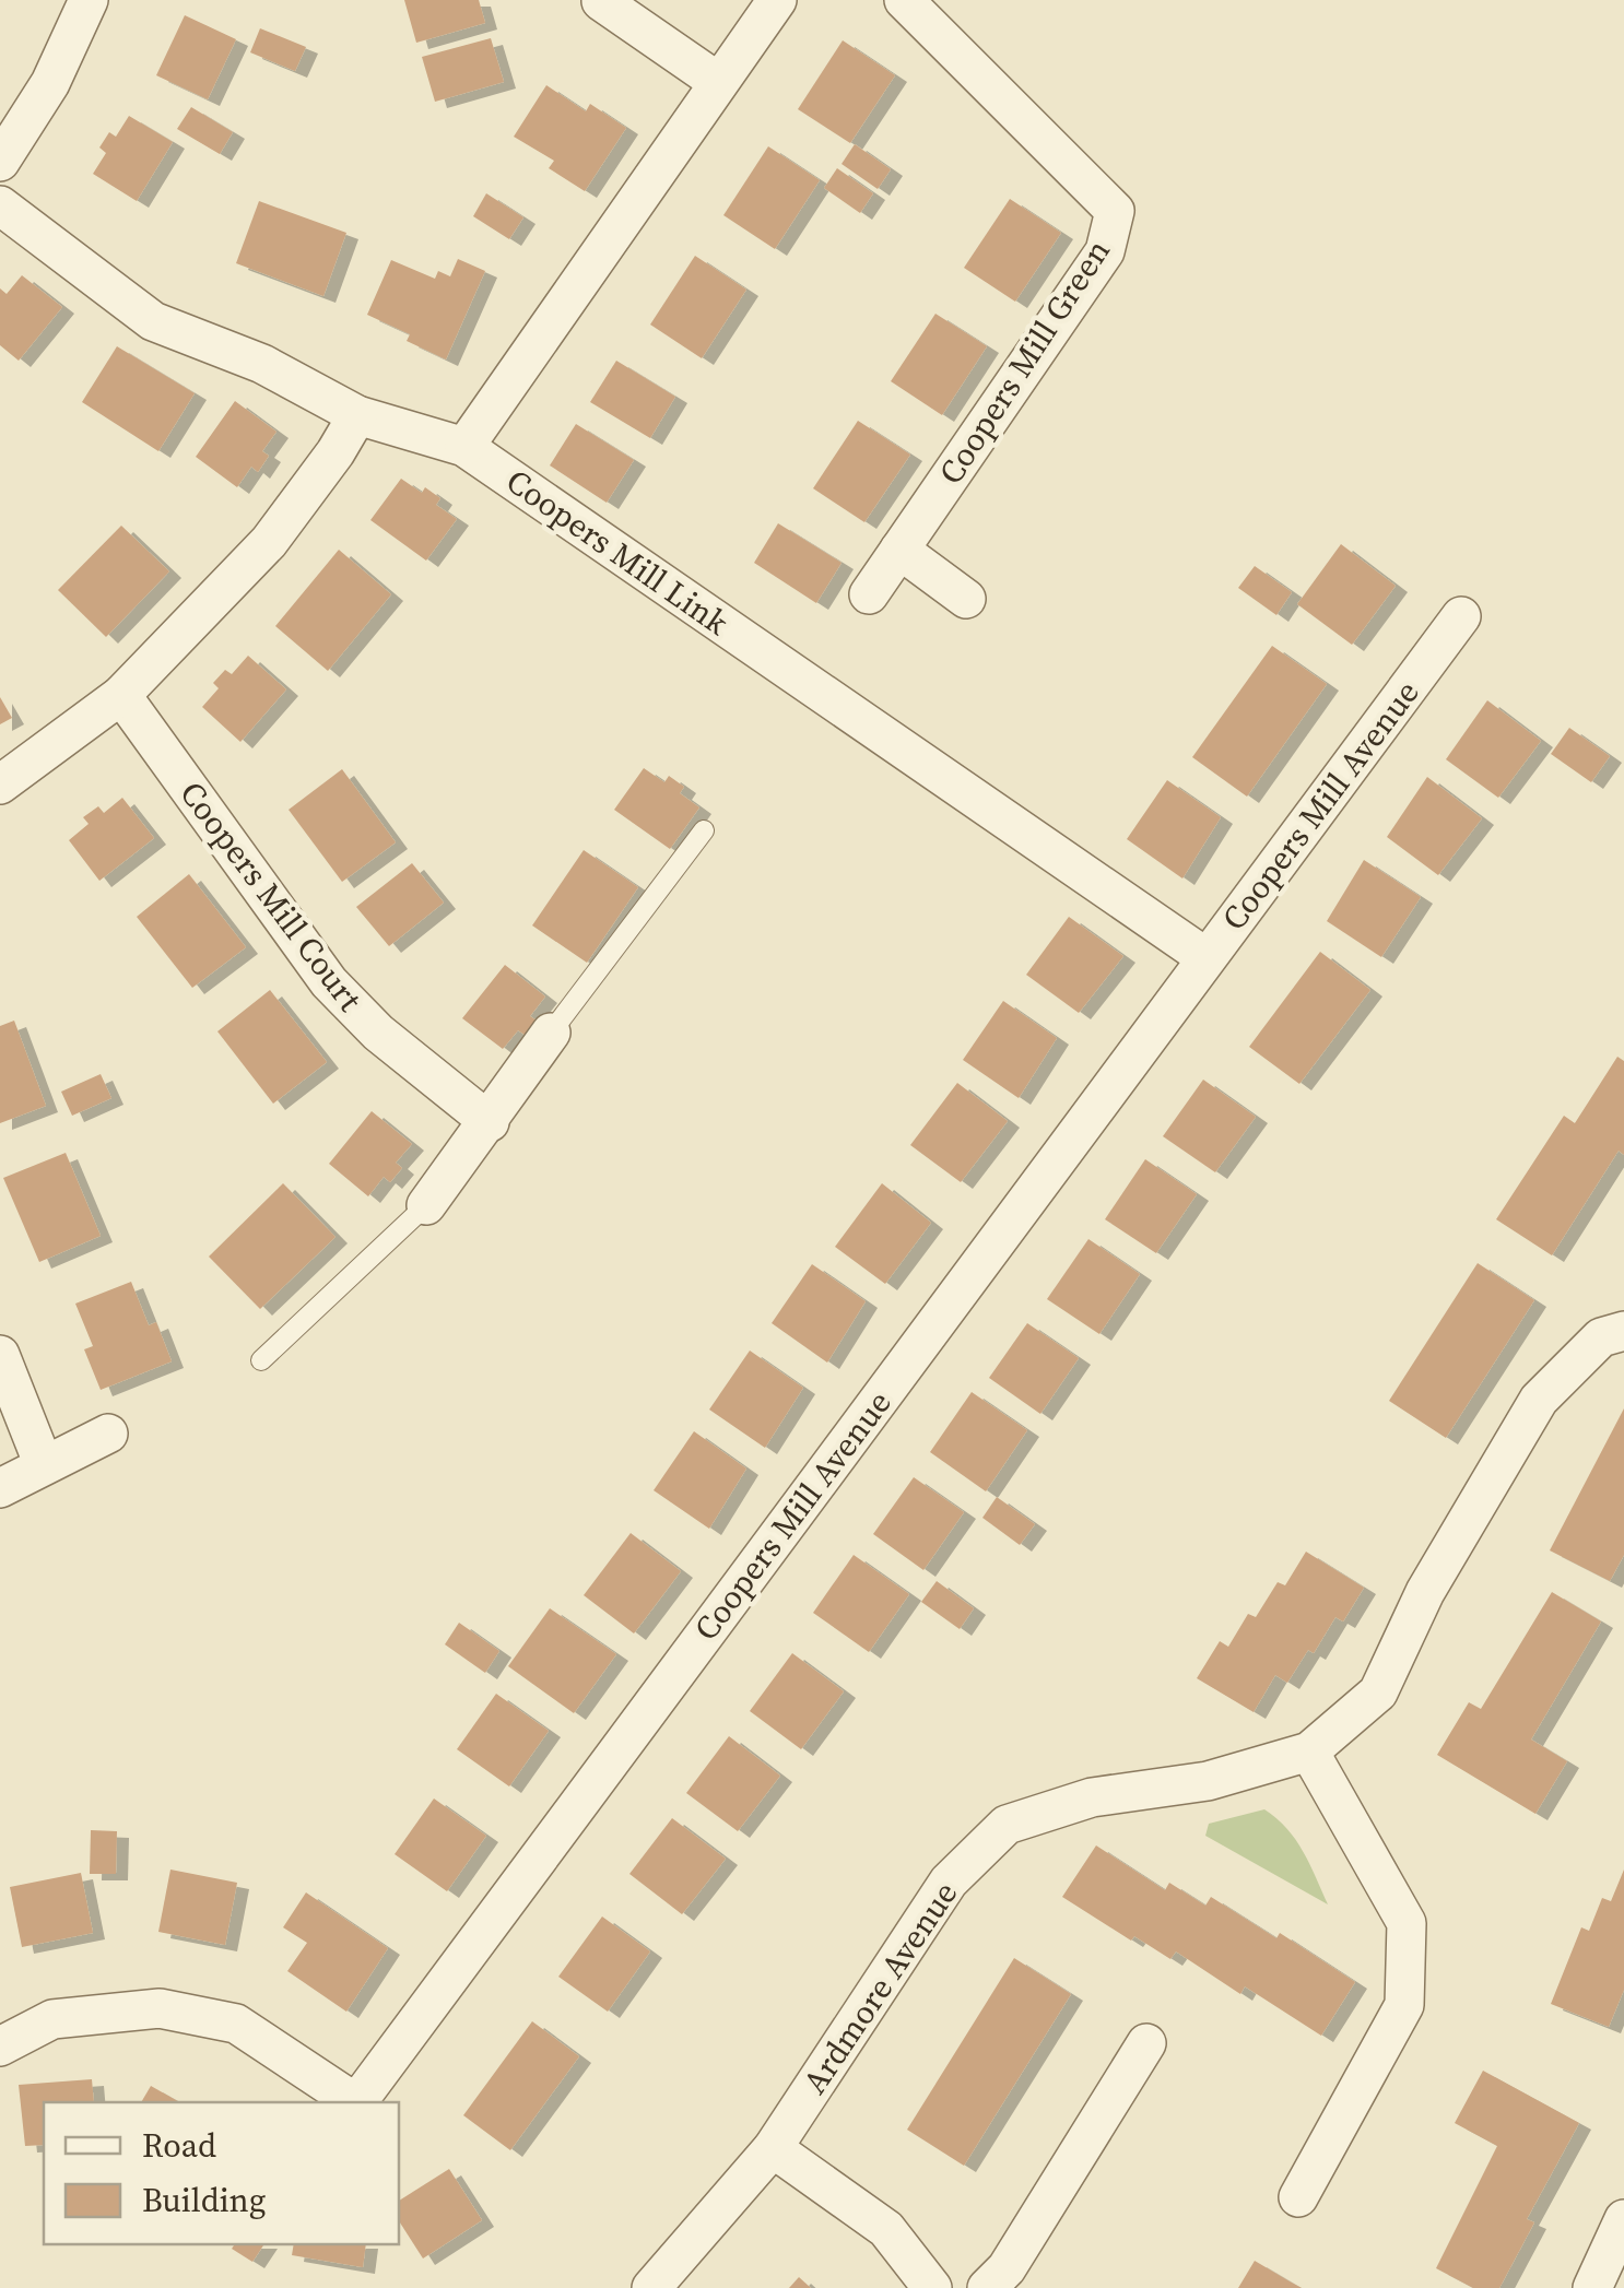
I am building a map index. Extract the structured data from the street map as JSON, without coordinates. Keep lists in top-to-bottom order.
{
  "streets": {
    "street": [
      "Coopers Mill Green",
      "Coopers Mill Link",
      "Coopers Mill Avenue",
      "Coopers Mill Court",
      "Ardmore Avenue"
    ]
  },
  "crossings": [
    ["Coopers Mill Link", "Coopers Mill Avenue"]
  ],
  "legend": ["Road", "Building"]
}
